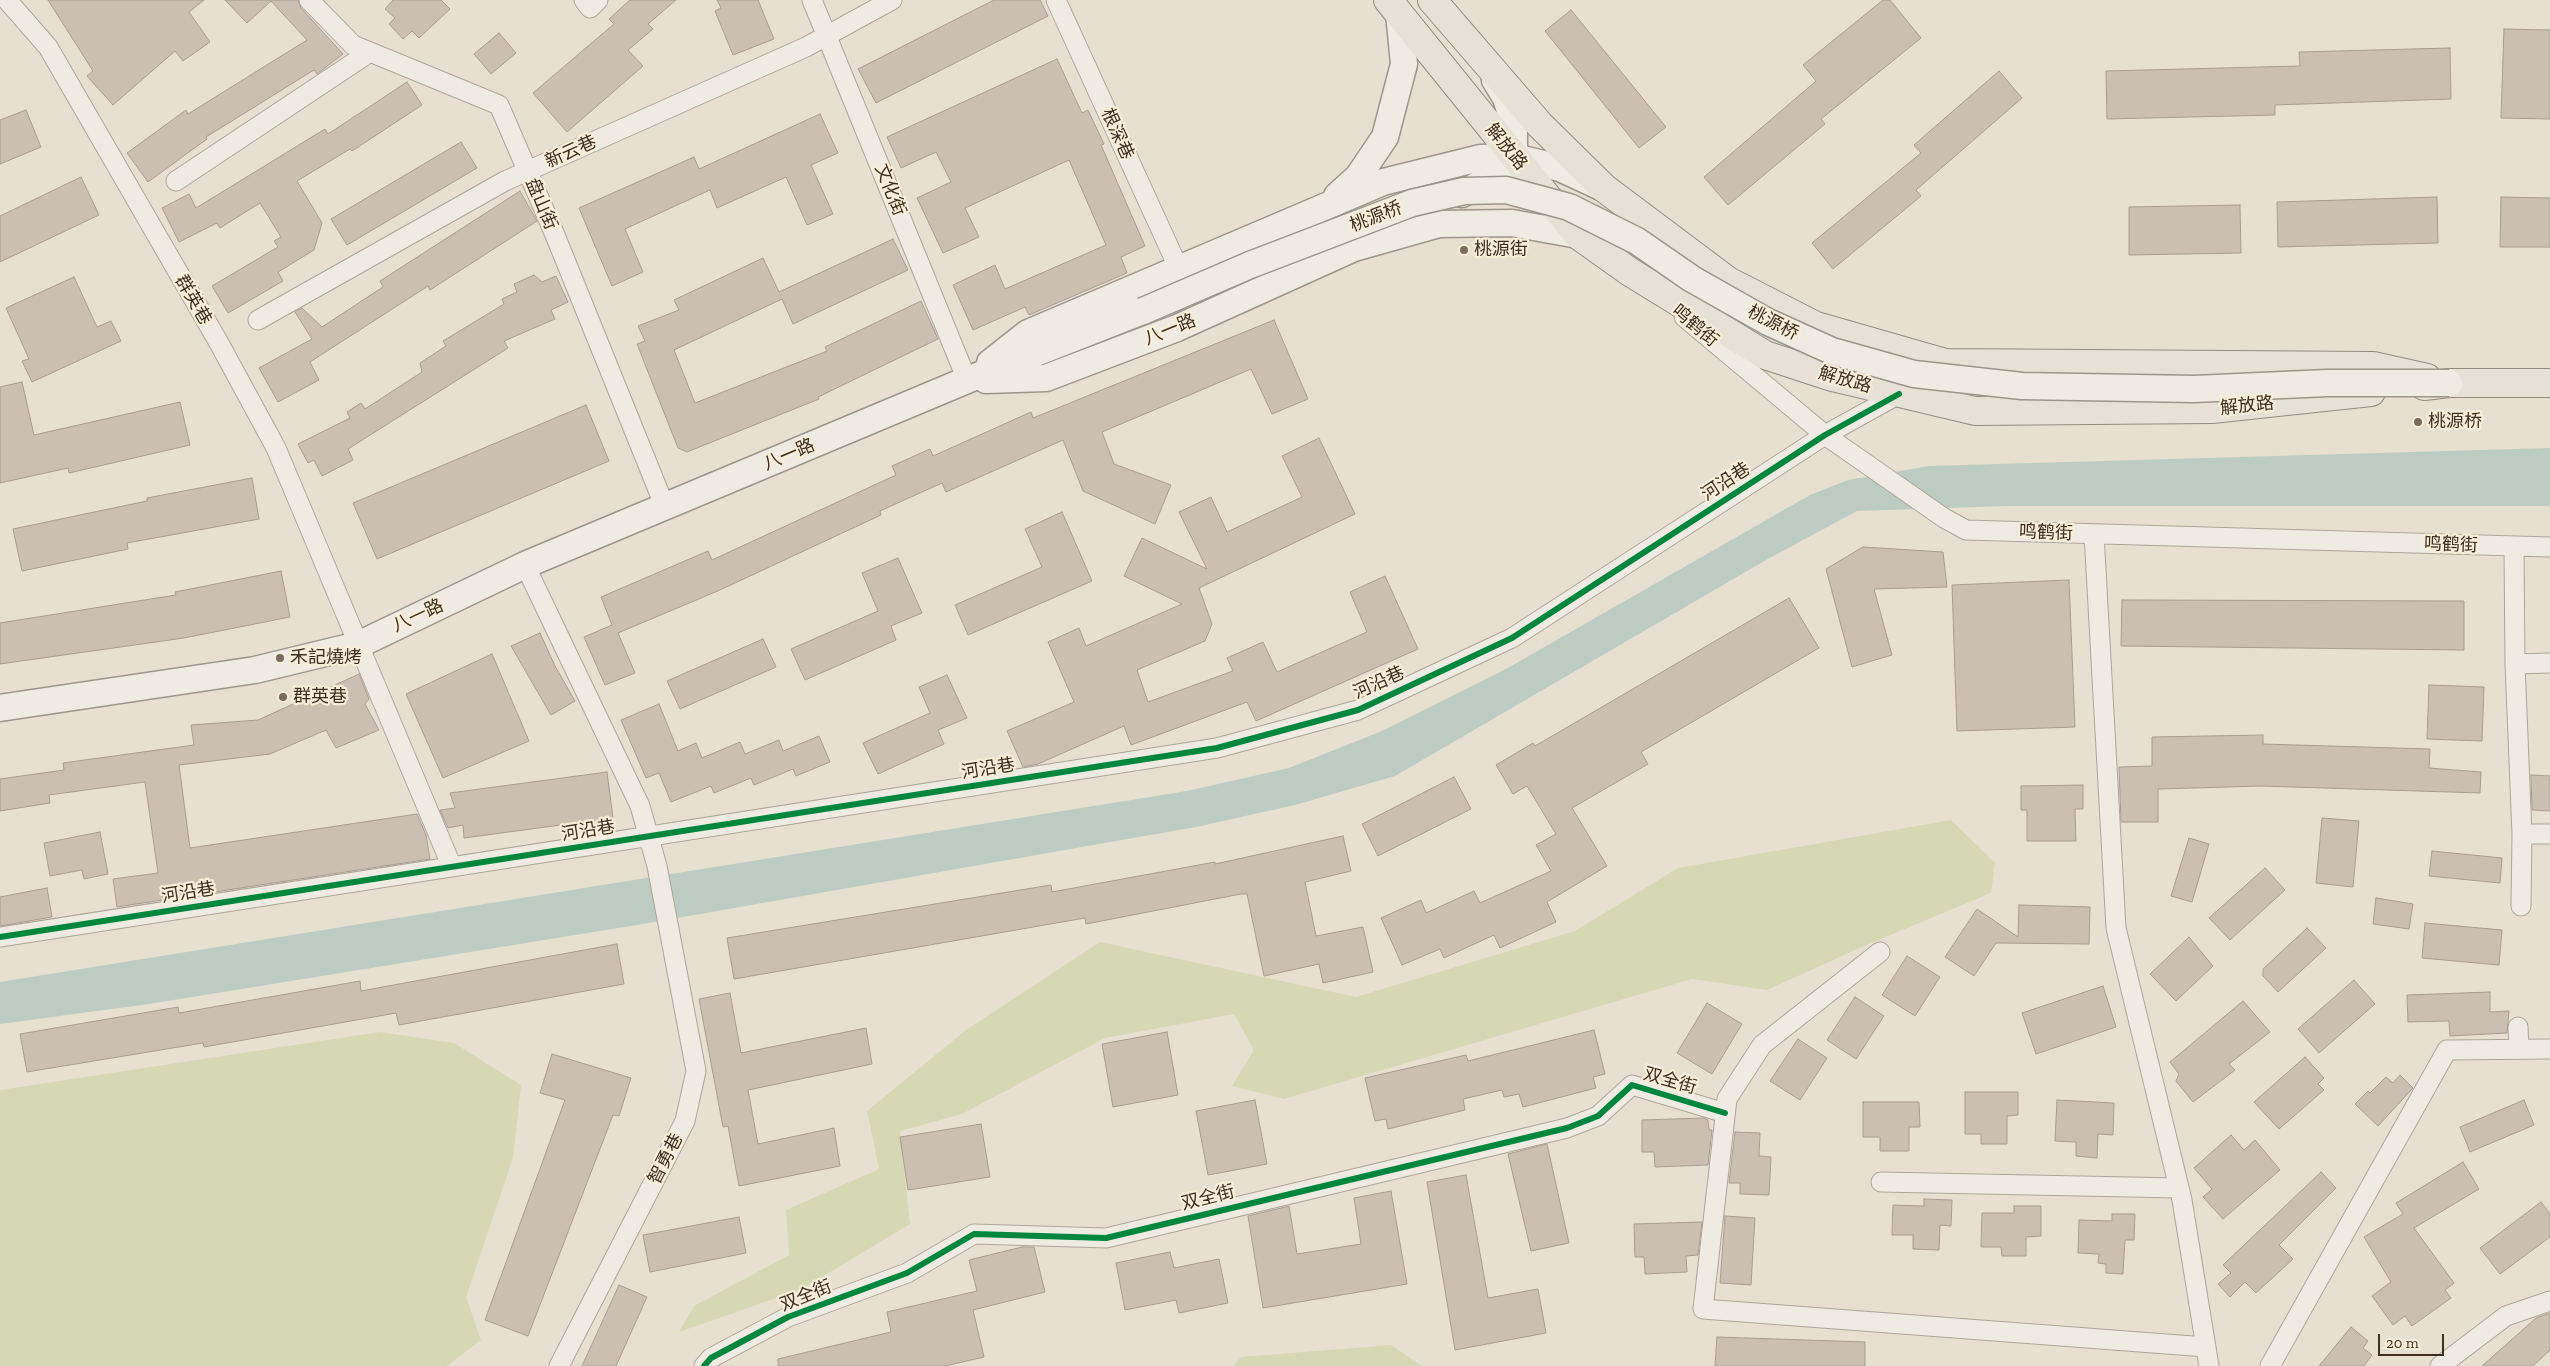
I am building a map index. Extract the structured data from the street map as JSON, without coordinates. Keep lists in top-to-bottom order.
{
  "streets": {
    "main road": ["解放路", "桃源桥", "八一路"],
    "street": [
      "根深巷",
      "新云巷",
      "文化街",
      "盘山街",
      "群英巷",
      "鸣鹤街",
      "河沿巷",
      "双全街",
      "智勇巷"
    ]
  },
  "crossings": [
    ["解放路", "桃源桥"],
    ["解放路", "鸣鹤街"],
    ["解放路", "八一路"],
    ["解放路", "河沿巷"],
    ["新云巷", "文化街"],
    ["新云巷", "盘山街"],
    ["文化街", "桃源桥"],
    ["文化街", "八一路"],
    ["盘山街", "八一路"],
    ["桃源桥", "八一路"],
    ["群英巷", "八一路"],
    ["群英巷", "河沿巷"],
    ["鸣鹤街", "河沿巷"],
    ["八一路", "智勇巷"],
    ["河沿巷", "智勇巷"]
  ],
  "places": [
    "桃源街",
    "桃源桥",
    "禾記燒烤",
    "群英巷"
  ],
  "scale_bar": "20 m"
}
